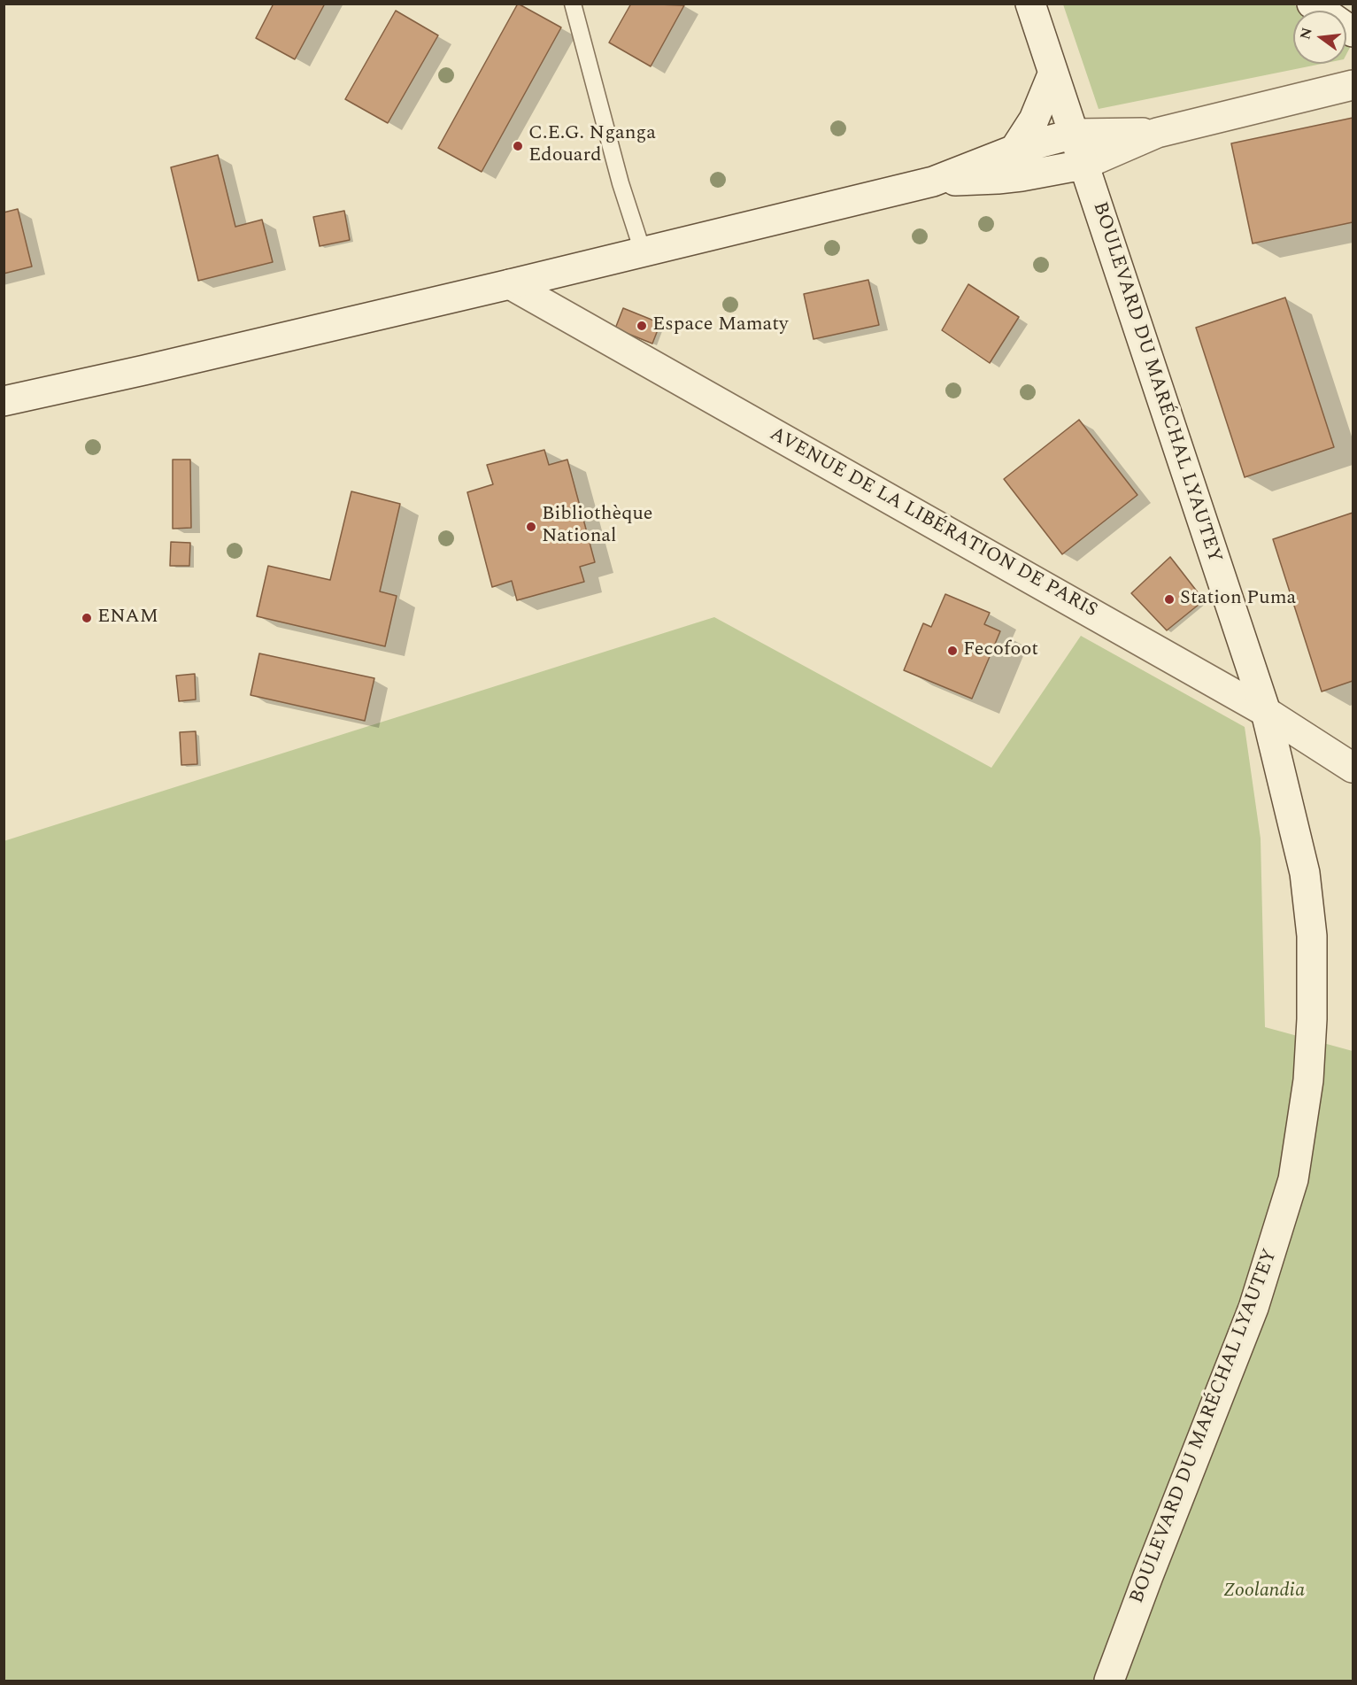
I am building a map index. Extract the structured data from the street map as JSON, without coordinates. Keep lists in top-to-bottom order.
{
  "streets": {
    "main road": ["BOULEVARD DU MARÉCHAL LYAUTEY", "AVENUE DE LA LIBÉRATION DE PARIS"]
  },
  "crossings": [
    ["BOULEVARD DU MARÉCHAL LYAUTEY", "AVENUE DE LA LIBÉRATION DE PARIS"]
  ],
  "parks": ["Zoolandia"],
  "places": [
    "C.E.G. Nganga Edouard",
    "Espace Mamaty",
    "Bibliothèque National",
    "Station Puma",
    "ENAM",
    "Fecofoot"
  ],
  "north": "left"
}
